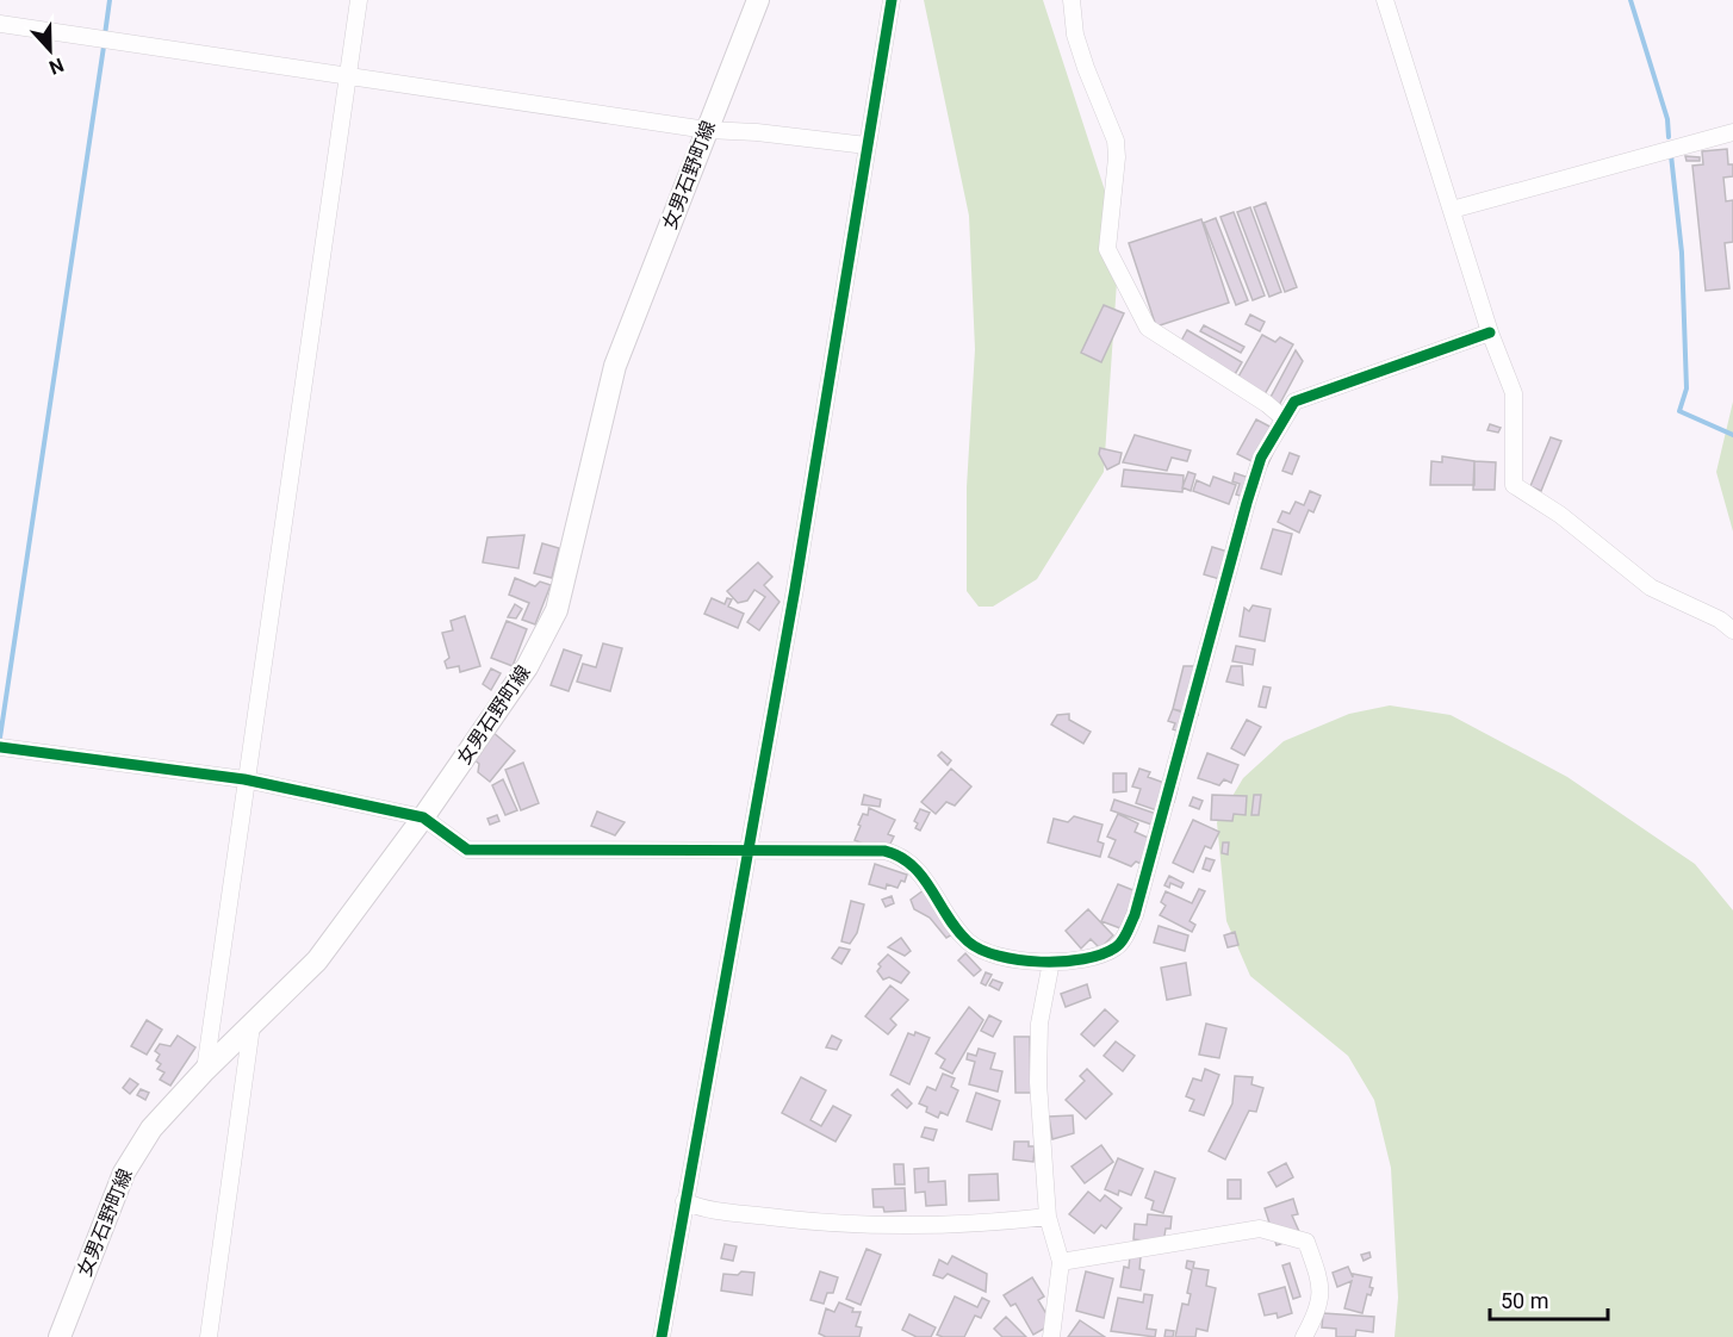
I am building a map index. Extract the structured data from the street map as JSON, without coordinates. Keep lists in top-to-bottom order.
{
  "streets": {
    "main road": ["女男石野町線"]
  },
  "scale_bar": "50 m",
  "north": "bottom"
}
